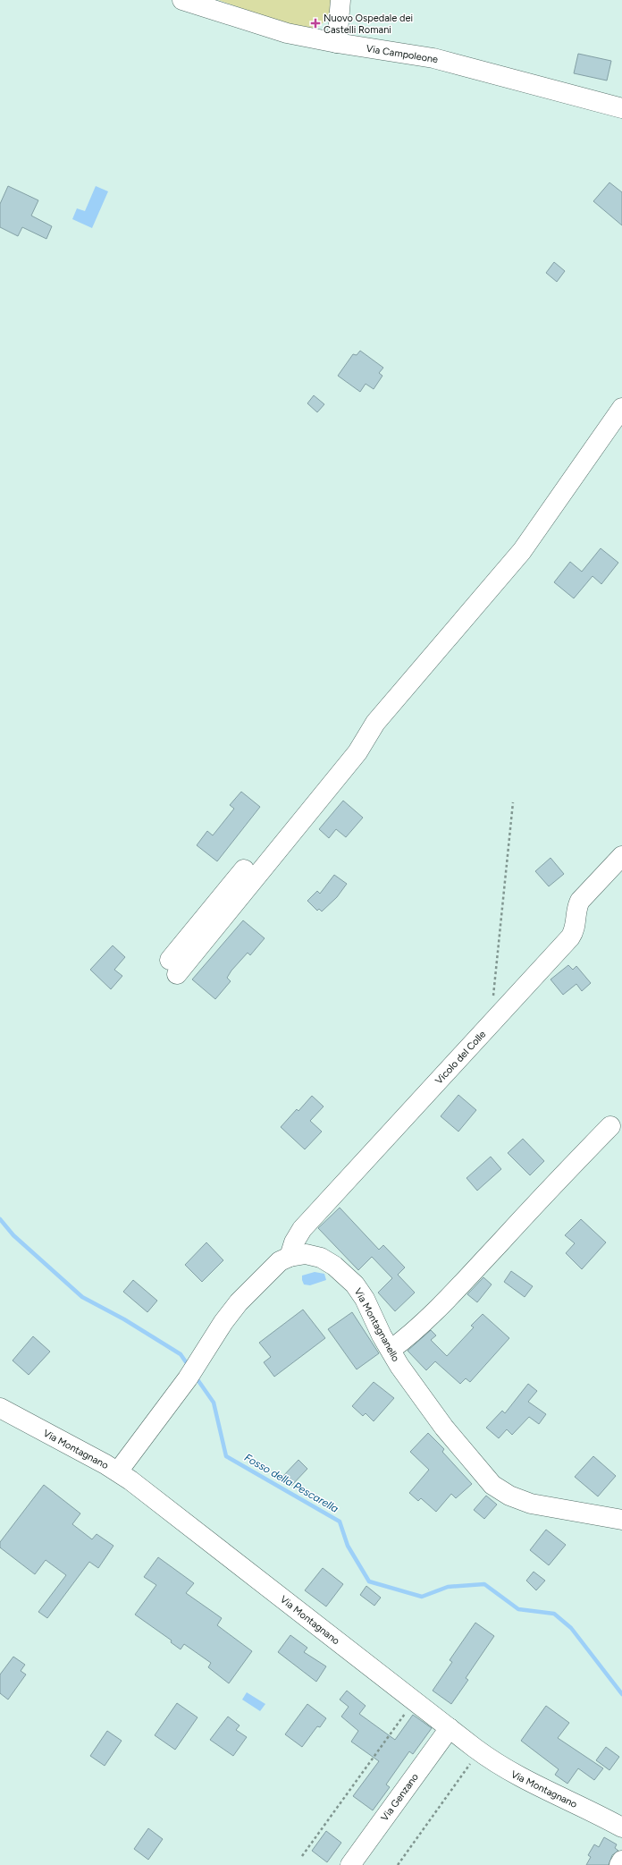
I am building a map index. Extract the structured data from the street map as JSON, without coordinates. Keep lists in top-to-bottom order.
{
  "streets": {
    "street": [
      "Via Campoleone",
      "Vicolo del Colle",
      "Via Montagnanello",
      "Via Montagnano",
      "Via Genzano"
    ]
  },
  "crossings": [
    ["Vicolo del Colle", "Via Montagnanello"],
    ["Via Montagnanello", "Via Montagnano"],
    ["Via Montagnano", "Via Genzano"]
  ],
  "water": ["Fosso della Pescarella"],
  "places": {
    "health": ["Nuovo Ospedale dei Castelli Romani"]
  }
}
